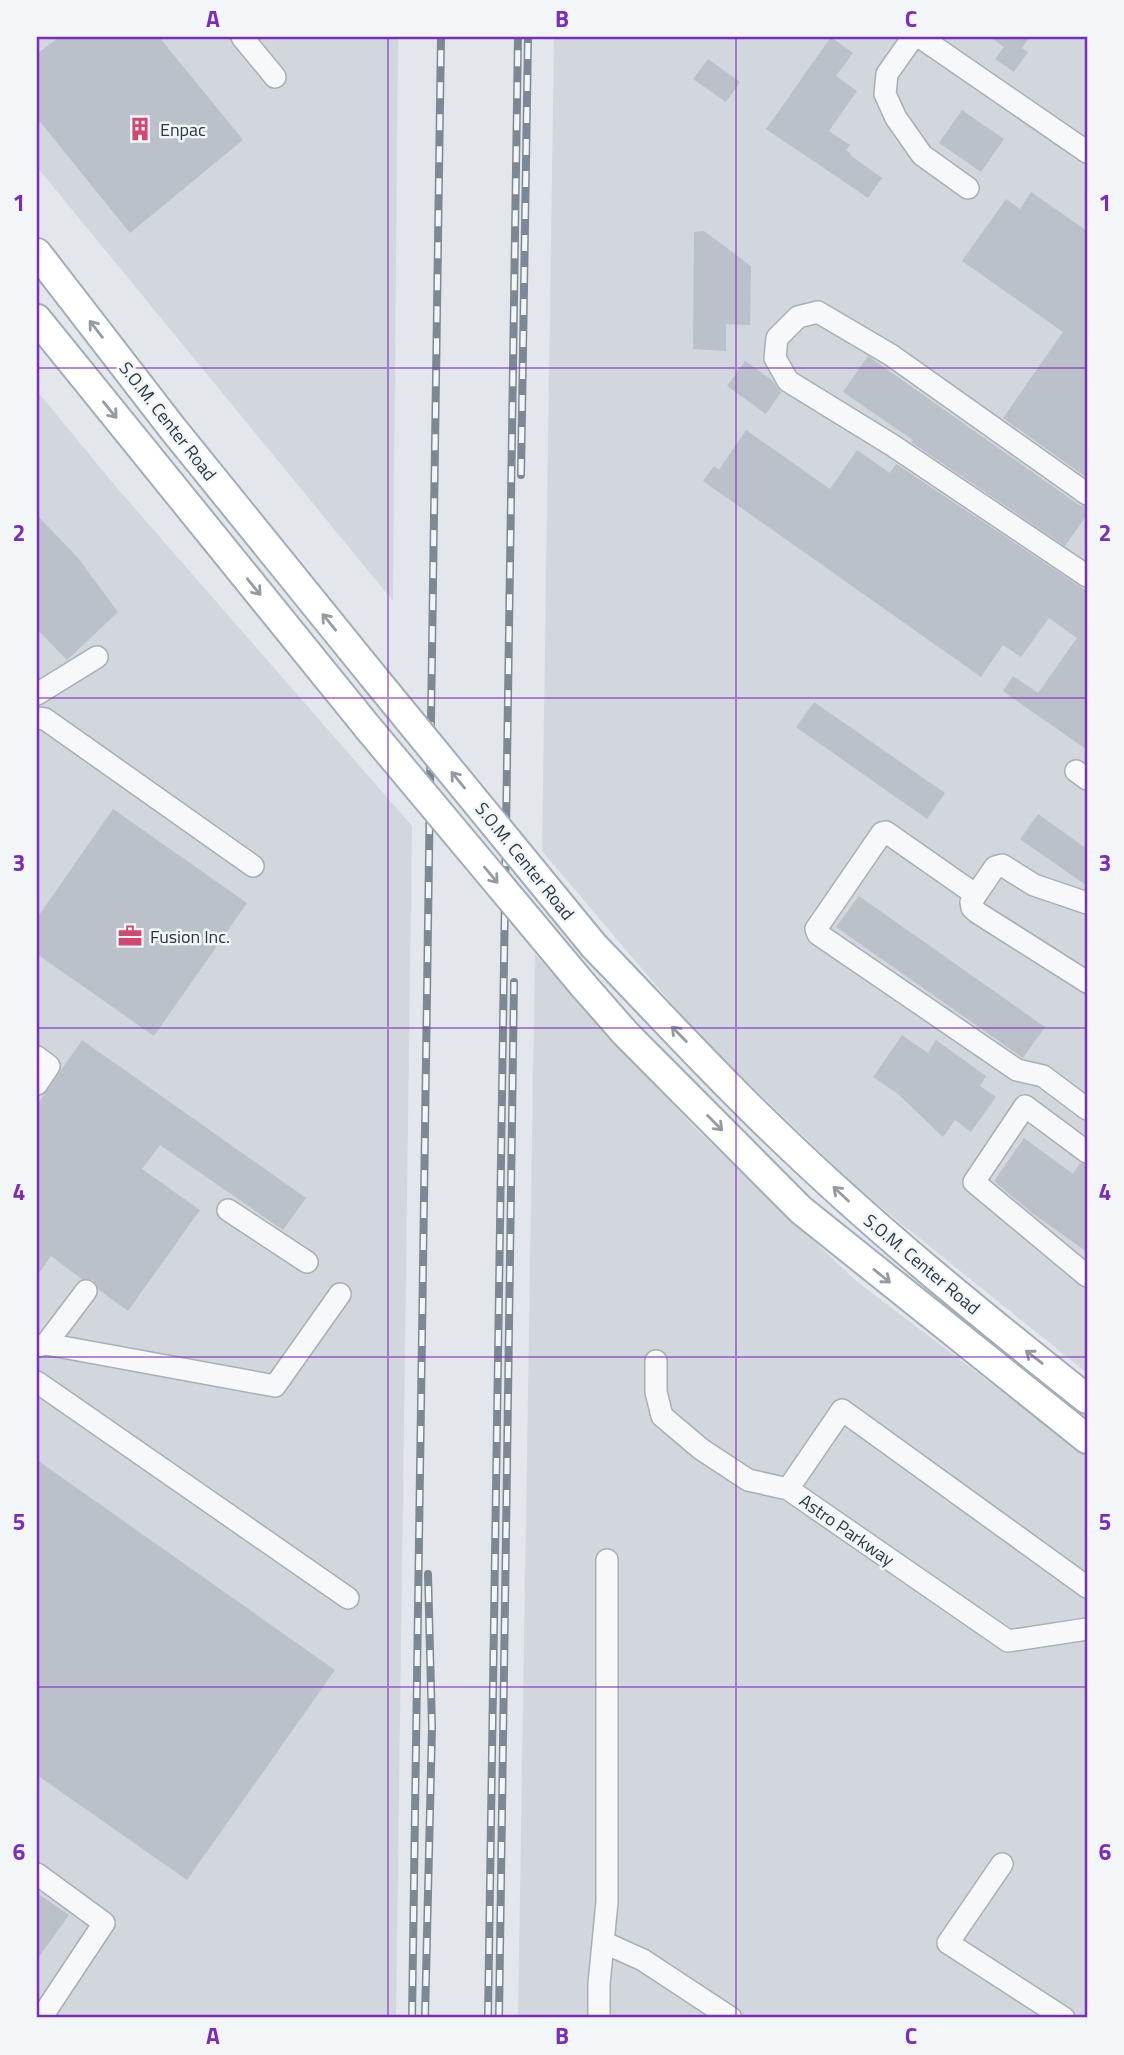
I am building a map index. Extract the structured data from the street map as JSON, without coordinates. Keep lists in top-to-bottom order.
{
  "streets": {
    "main road": ["S.O.M. Center Road"],
    "lane": ["Astro Parkway"]
  },
  "places": {
    "building": ["Enpac"],
    "office": ["Fusion Inc."]
  },
  "grid": {
    "columns": ["A", "B", "C"],
    "rows": [
      "1",
      "2",
      "3",
      "4",
      "5",
      "6"
    ]
  }
}
